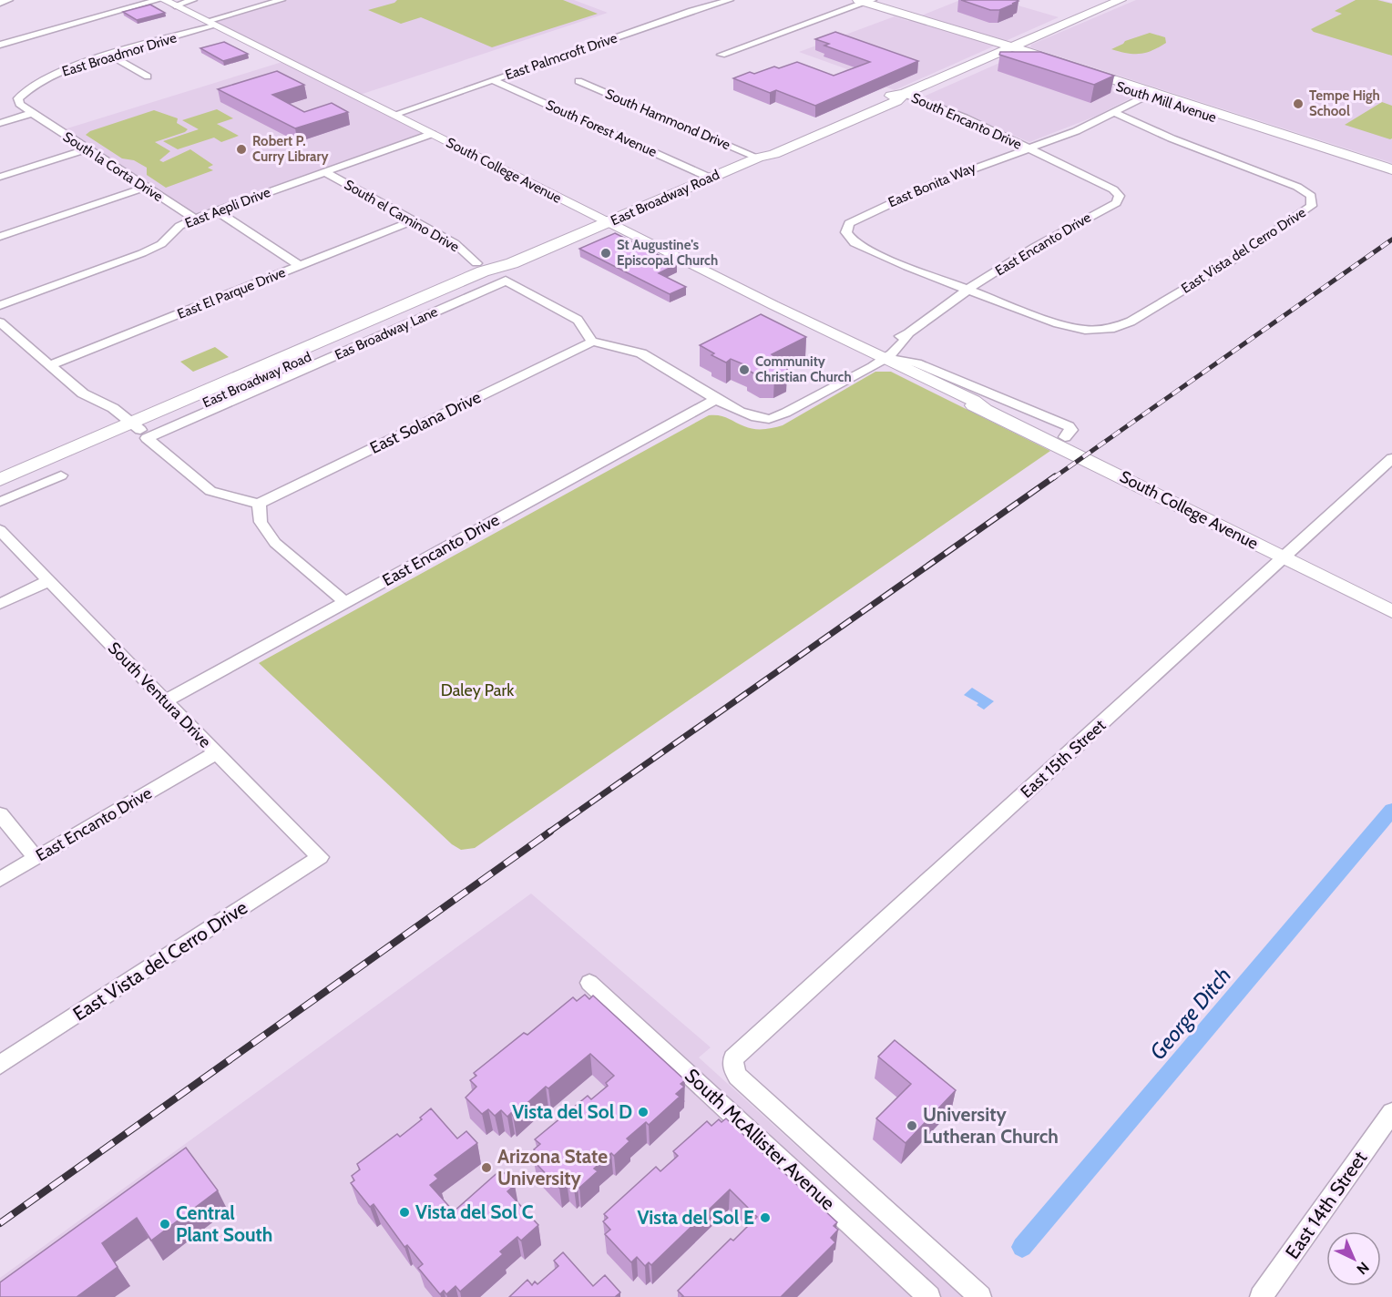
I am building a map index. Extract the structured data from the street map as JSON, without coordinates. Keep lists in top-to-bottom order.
{
  "streets": {
    "main road": ["South Mill Avenue", "East Broadway Road"],
    "street": [
      "East Broadmor Drive",
      "East Palmcroft Drive",
      "South Hammond Drive",
      "South Encanto Drive",
      "South Forest Avenue",
      "South la Corta Drive",
      "South College Avenue",
      "East Bonita Way",
      "East Aepli Drive",
      "South el Camino Drive",
      "East Encanto Drive",
      "East Vista del Cerro Drive",
      "East El Parque Drive",
      "Eas Broadway Lane",
      "East Solana Drive",
      "South Ventura Drive",
      "East 15th Street",
      "South McAllister Avenue",
      "East 14th Street"
    ]
  },
  "crossings": [
    ["East Broadmor Drive", "South la Corta Drive"],
    ["East Broadmor Drive", "South College Avenue"],
    ["East Palmcroft Drive", "South Forest Avenue"],
    ["East Palmcroft Drive", "South College Avenue"],
    ["South Mill Avenue", "East Bonita Way"],
    ["South Mill Avenue", "East Broadway Road"],
    ["South Hammond Drive", "East Broadway Road"],
    ["South Encanto Drive", "East Bonita Way"],
    ["South Encanto Drive", "East Broadway Road"],
    ["South Encanto Drive", "East Encanto Drive"],
    ["South Forest Avenue", "East Broadway Road"],
    ["South la Corta Drive", "East Aepli Drive"],
    ["South College Avenue", "East Broadway Road"],
    ["South College Avenue", "East Aepli Drive"],
    ["South College Avenue", "East Encanto Drive"],
    ["South College Avenue", "East 15th Street"],
    ["East Bonita Way", "East Encanto Drive"],
    ["East Bonita Way", "East Vista del Cerro Drive"],
    ["East Broadway Road", "Eas Broadway Lane"],
    ["East Aepli Drive", "South el Camino Drive"],
    ["South el Camino Drive", "East El Parque Drive"],
    ["East Encanto Drive", "East Vista del Cerro Drive"],
    ["East Encanto Drive", "South Ventura Drive"],
    ["East Vista del Cerro Drive", "South Ventura Drive"],
    ["Eas Broadway Lane", "East Solana Drive"],
    ["East 15th Street", "South McAllister Avenue"]
  ],
  "water": ["George Ditch"],
  "parks": ["Daley Park"],
  "places": [
    "Tempe High School",
    "Robert P. Curry Library",
    "St Augustine's Episcopal Church",
    "Community Christian Church",
    "Vista del Sol D",
    "University Lutheran Church",
    "Arizona State University",
    "Vista del Sol C",
    "Vista del Sol E",
    "Central Plant South"
  ],
  "north": "bottom right"
}
